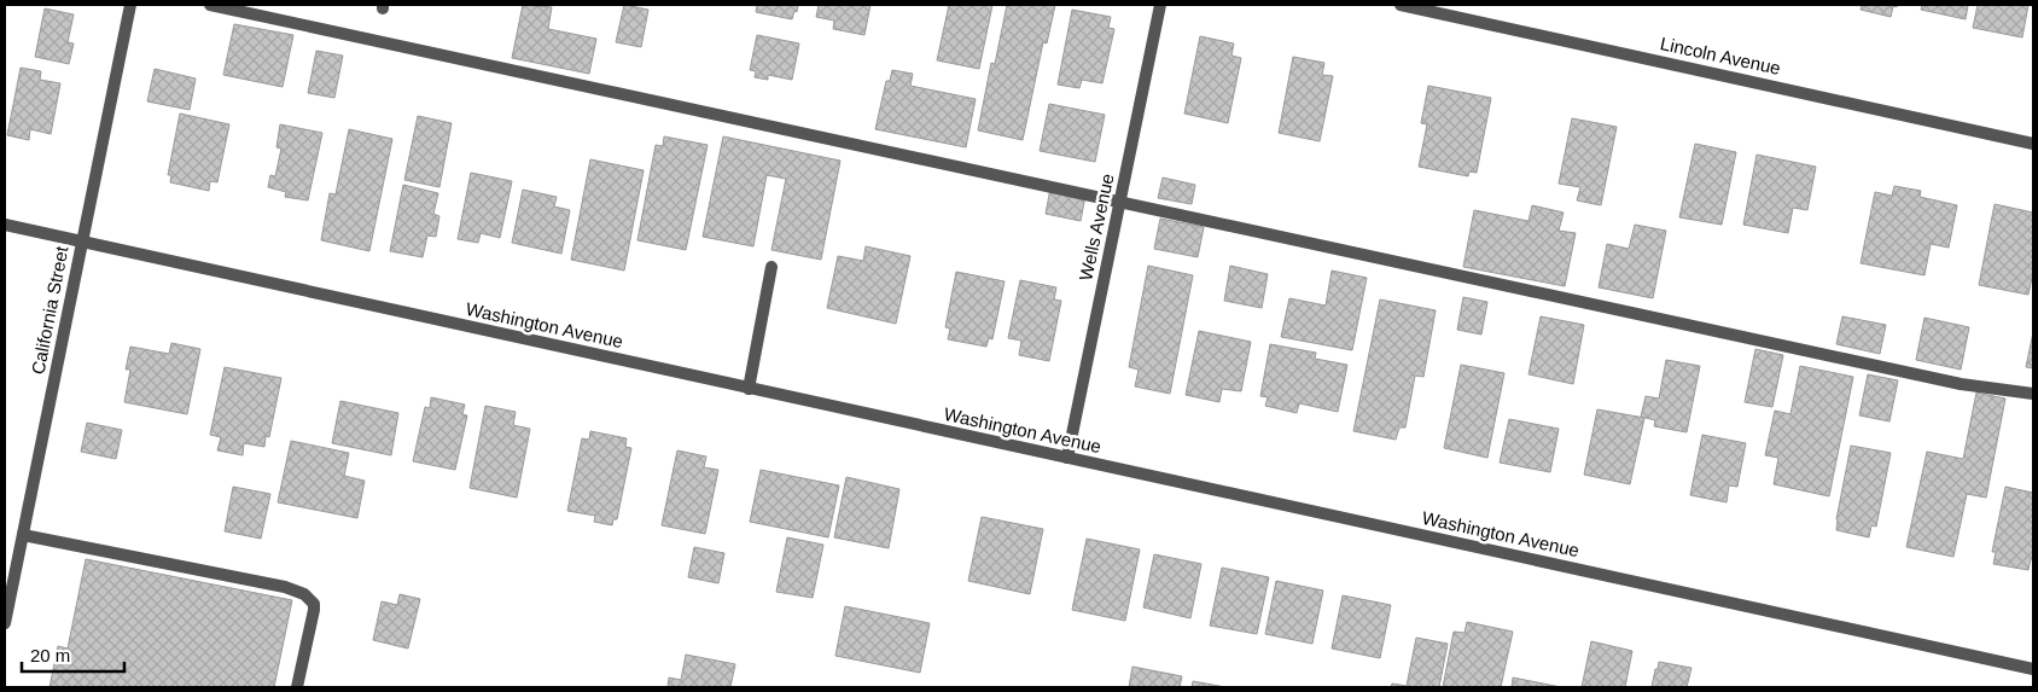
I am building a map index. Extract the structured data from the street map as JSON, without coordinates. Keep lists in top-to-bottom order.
{
  "streets": {
    "street": [
      "Lincoln Avenue",
      "Wells Avenue",
      "California Street",
      "Washington Avenue"
    ]
  },
  "crossings": [
    ["Wells Avenue", "Washington Avenue"],
    ["California Street", "Washington Avenue"]
  ],
  "scale_bar": "20 m"
}
